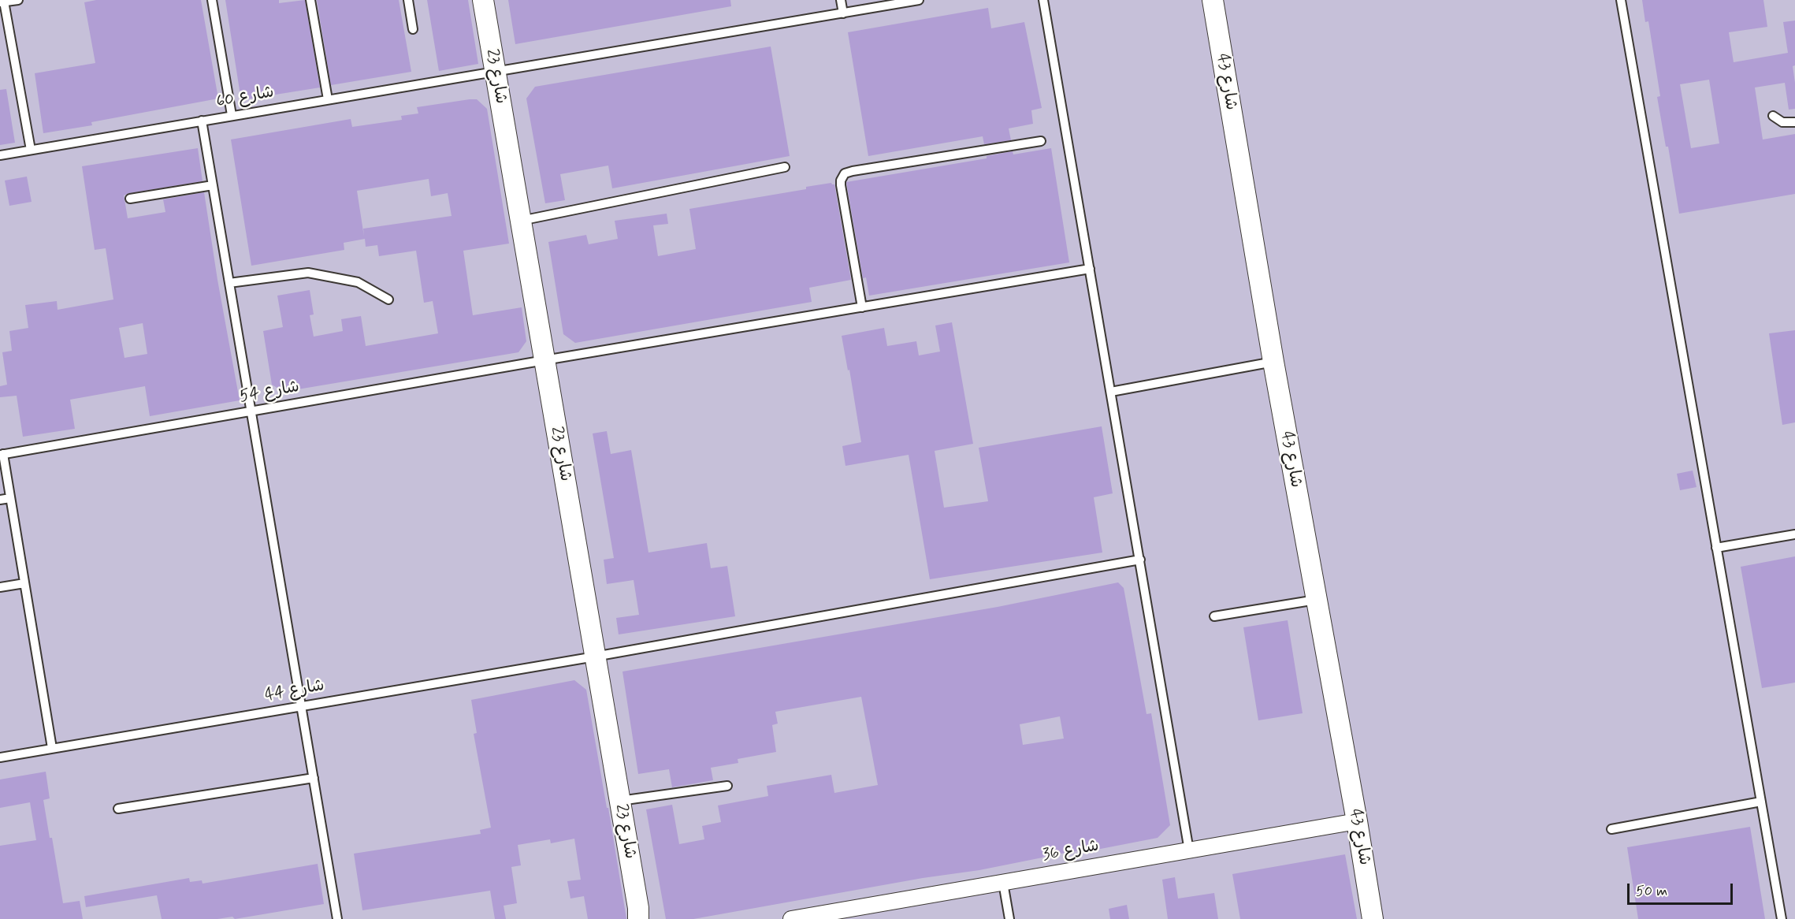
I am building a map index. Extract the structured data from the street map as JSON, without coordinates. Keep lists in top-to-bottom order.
{
  "streets": {
    "street": ["شارع 23", "شارع 43", "شارع 36"],
    "lane": ["شارع 60", "شارع 54", "شارع 44"]
  },
  "crossings": [
    ["شارع 23", "شارع 60"],
    ["شارع 23", "شارع 54"],
    ["شارع 23", "شارع 44"],
    ["شارع 43", "شارع 36"]
  ],
  "scale_bar": "50 m"
}
